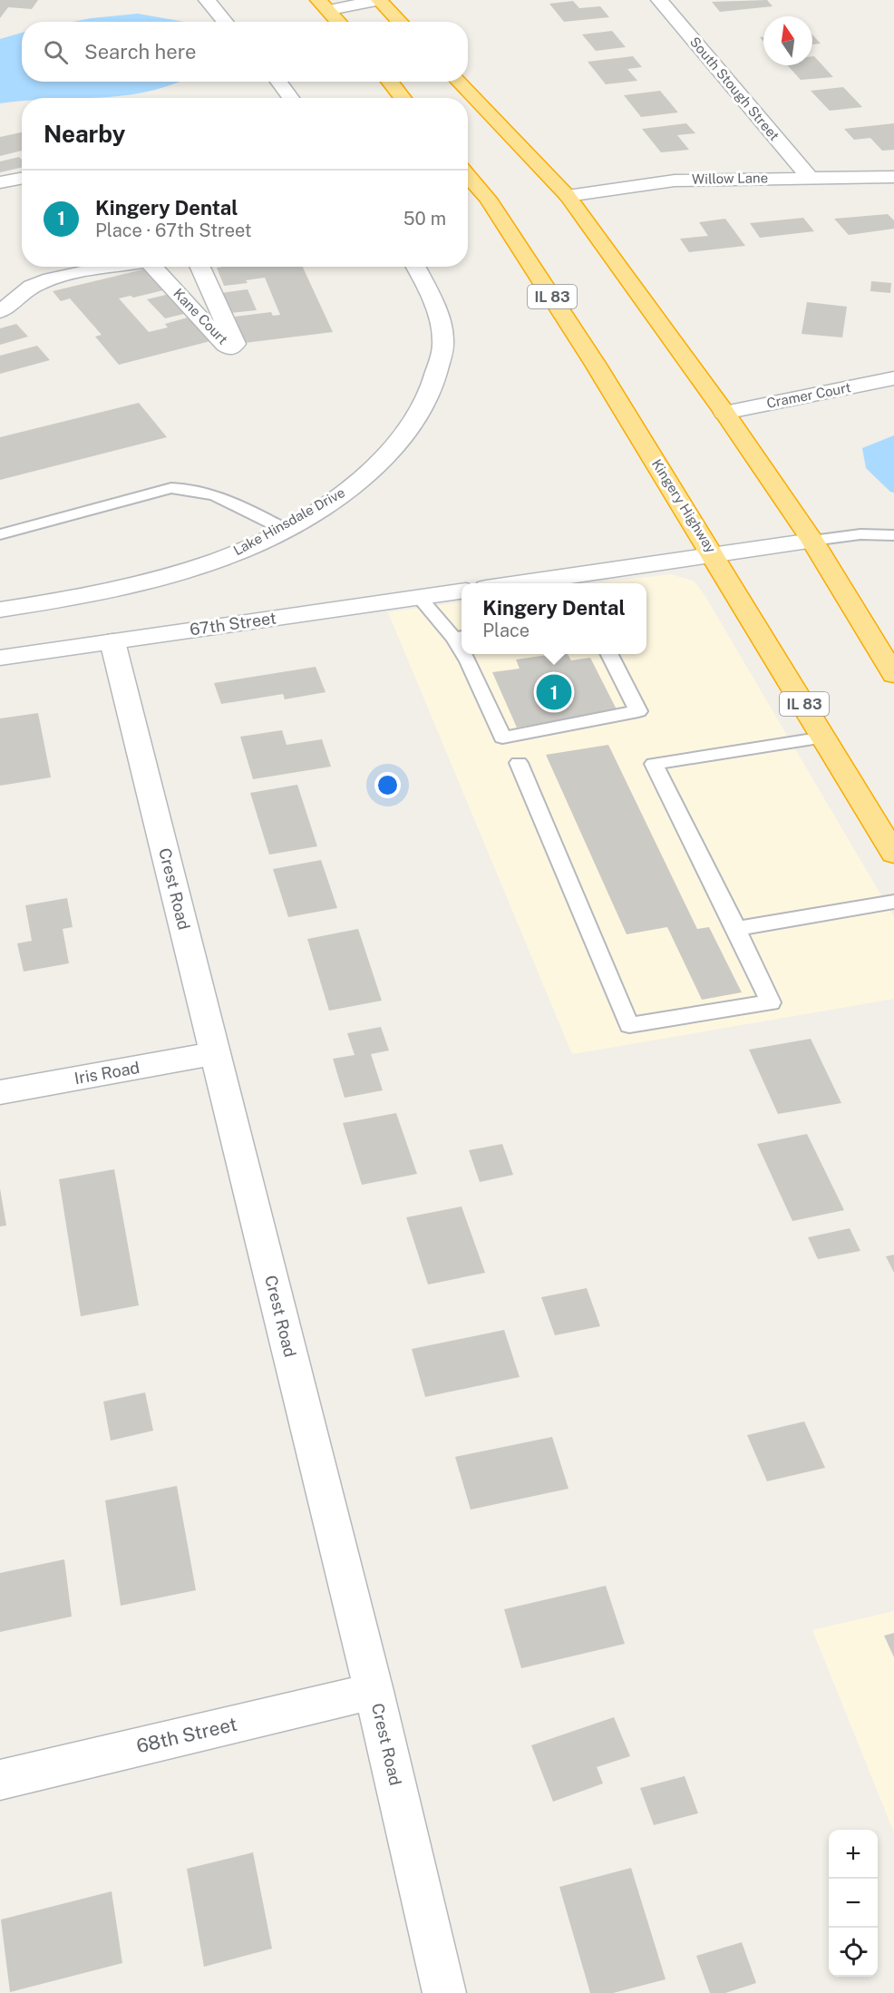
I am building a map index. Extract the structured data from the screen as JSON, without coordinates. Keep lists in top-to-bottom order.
{
  "streets": {
    "highway": ["IL 83", "Kingery Highway"],
    "street": [
      "South Stough Street",
      "Willow Lane",
      "Kane Court",
      "Cramer Court",
      "Lake Hinsdale Drive",
      "67th Street",
      "Crest Road",
      "Iris Road",
      "68th Street"
    ]
  },
  "crossings": [
    ["South Stough Street", "Willow Lane"],
    ["67th Street", "Crest Road"],
    ["Crest Road", "Iris Road"],
    ["Crest Road", "68th Street"]
  ],
  "north": "top",
  "page": {
    "search": "Search here",
    "heading": "Nearby",
    "list": [
      {
        "mark": "1",
        "name": "Kingery Dental",
        "note": "Place · 67th Street",
        "value": "50 m"
      }
    ],
    "popup": ["Kingery Dental", "Place"],
    "pins": "1",
    "map_buttons": ["+", "−"]
  }
}
